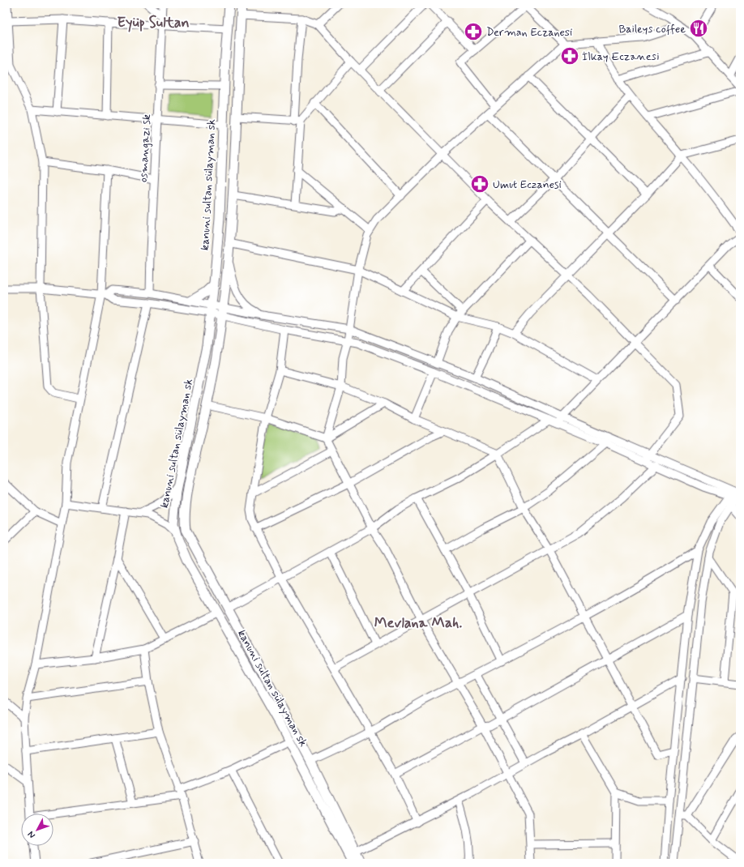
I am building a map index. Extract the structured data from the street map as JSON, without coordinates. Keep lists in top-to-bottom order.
{
  "streets": {
    "main road": ["kanuni sultan sülayman sk"],
    "street": ["osmangazi sk"]
  },
  "districts": ["Eyüp Sultan", "Mevlana Mah."],
  "places": {
    "restaurant": ["Baileys coffee"],
    "pharmacy": ["Derman Eczanesi", "İlkay Eczanesi", "Umut Eczanesi"]
  },
  "north": "bottom left"
}
